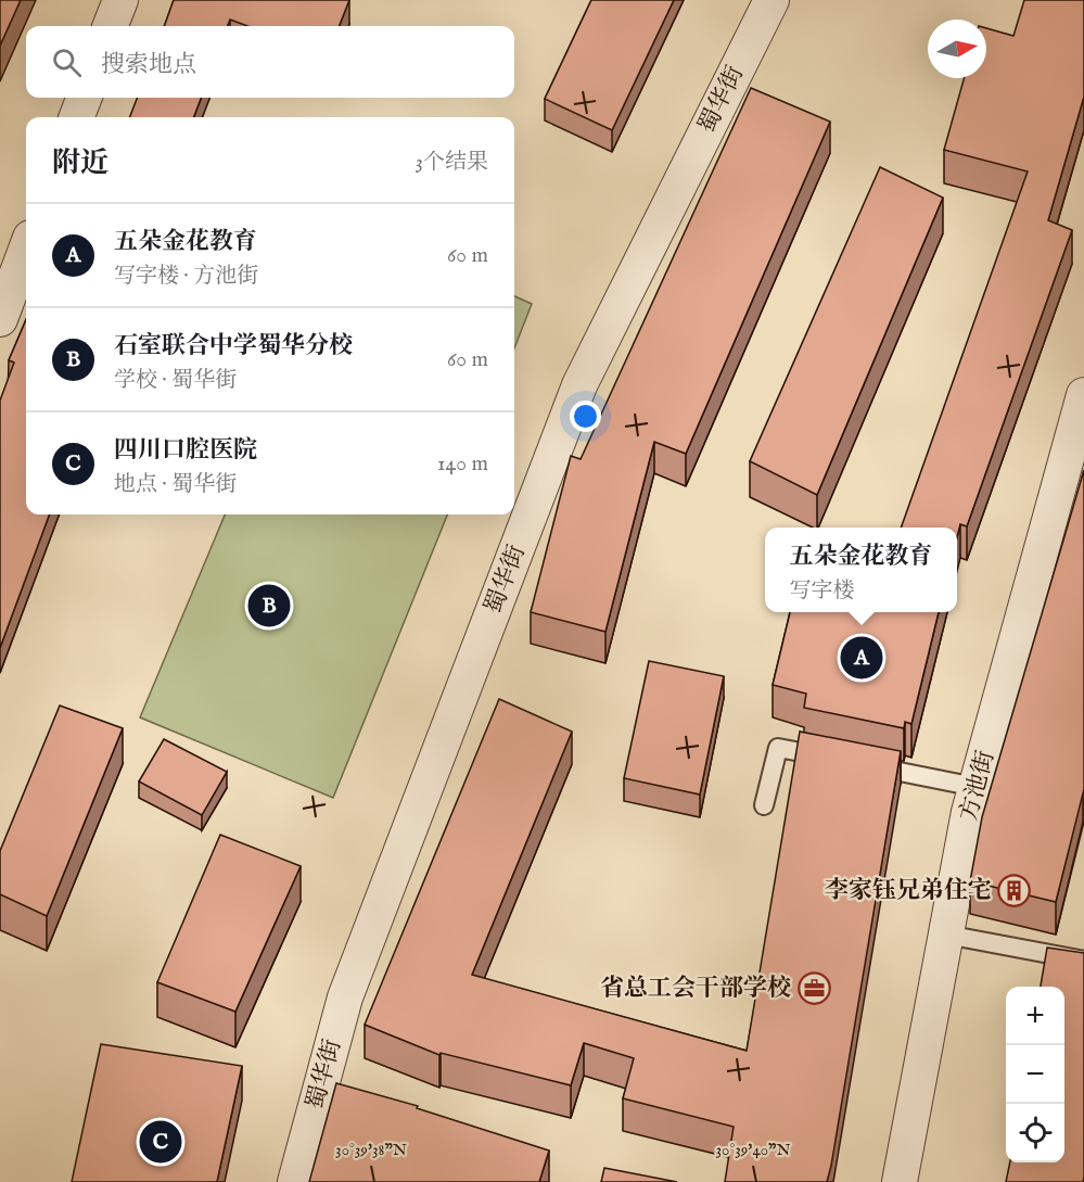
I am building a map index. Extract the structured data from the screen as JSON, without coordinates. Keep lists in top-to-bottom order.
{
  "streets": {
    "street": ["蜀华街", "方池街"]
  },
  "places": {
    "building": ["李家钰兄弟住宅"],
    "office": ["省总工会干部学校"]
  },
  "north": "right",
  "page": {
    "search": "搜索地点",
    "heading": ["附近", "3个结果"],
    "list": [
      {
        "mark": "A",
        "name": "五朵金花教育",
        "note": "写字楼 · 方池街",
        "value": "60 m"
      },
      {
        "mark": "B",
        "name": "石室联合中学蜀华分校",
        "note": "学校 · 蜀华街",
        "value": "60 m"
      },
      {
        "mark": "C",
        "name": "四川口腔医院",
        "note": "地点 · 蜀华街",
        "value": "140 m"
      }
    ],
    "popup": ["五朵金花教育", "写字楼"],
    "pins": ["B", "A", "C"],
    "map_buttons": ["+", "−"]
  },
  "coordinates": ["30°39'38\"N", "30°39'40\"N"]
}
